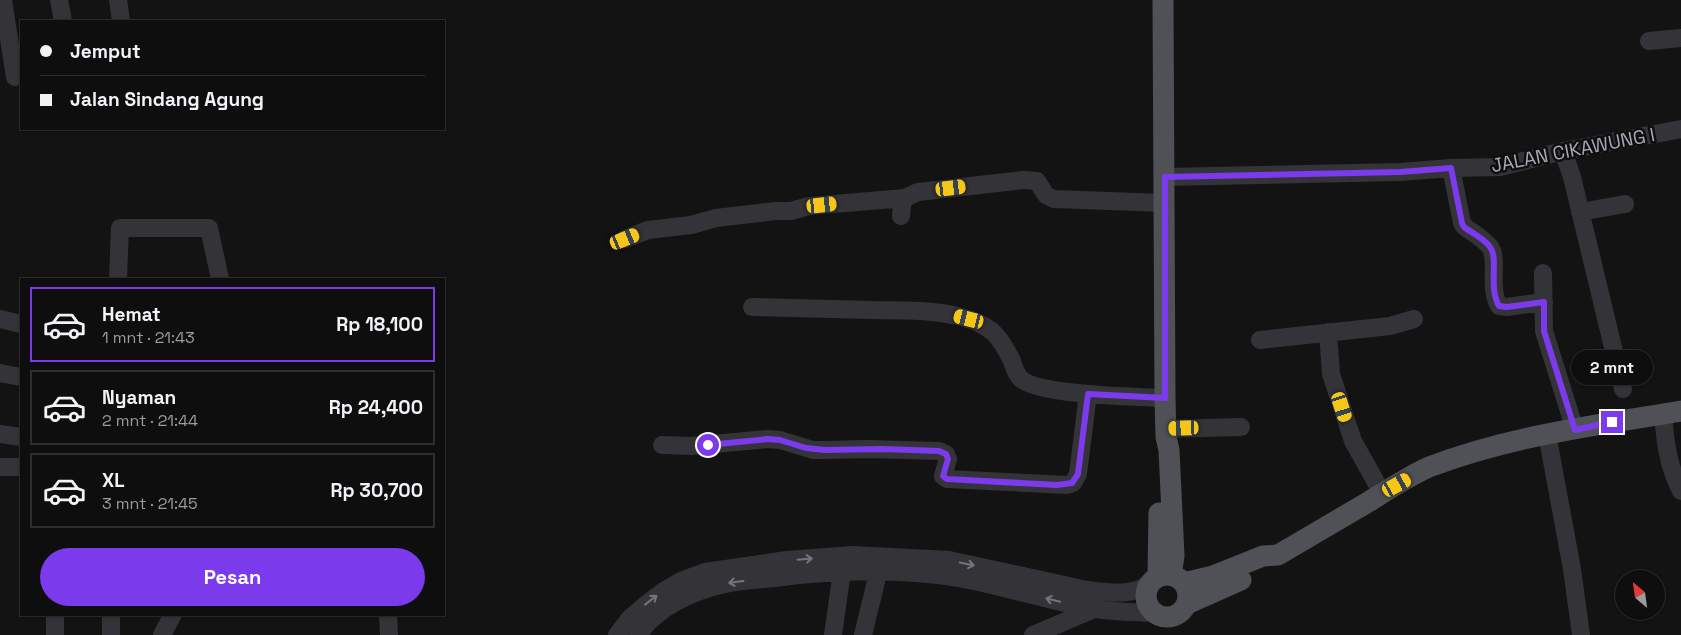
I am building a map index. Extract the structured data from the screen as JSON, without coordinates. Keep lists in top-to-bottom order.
{
  "streets": {
    "street": ["JALAN CIKAWUNG I"]
  },
  "north": "top left",
  "page": {
    "banner": ["Jemput", "Jalan Sindang Agung"],
    "list": [
      {
        "name": "Hemat",
        "note": "1 mnt · 21:43",
        "value": "Rp 18,100"
      },
      {
        "name": "Nyaman",
        "note": "2 mnt · 21:44",
        "value": "Rp 24,400"
      },
      {
        "name": "XL",
        "note": "3 mnt · 21:45",
        "value": "Rp 30,700"
      }
    ],
    "bubble": "2 mnt",
    "buttons": "Pesan"
  }
}
